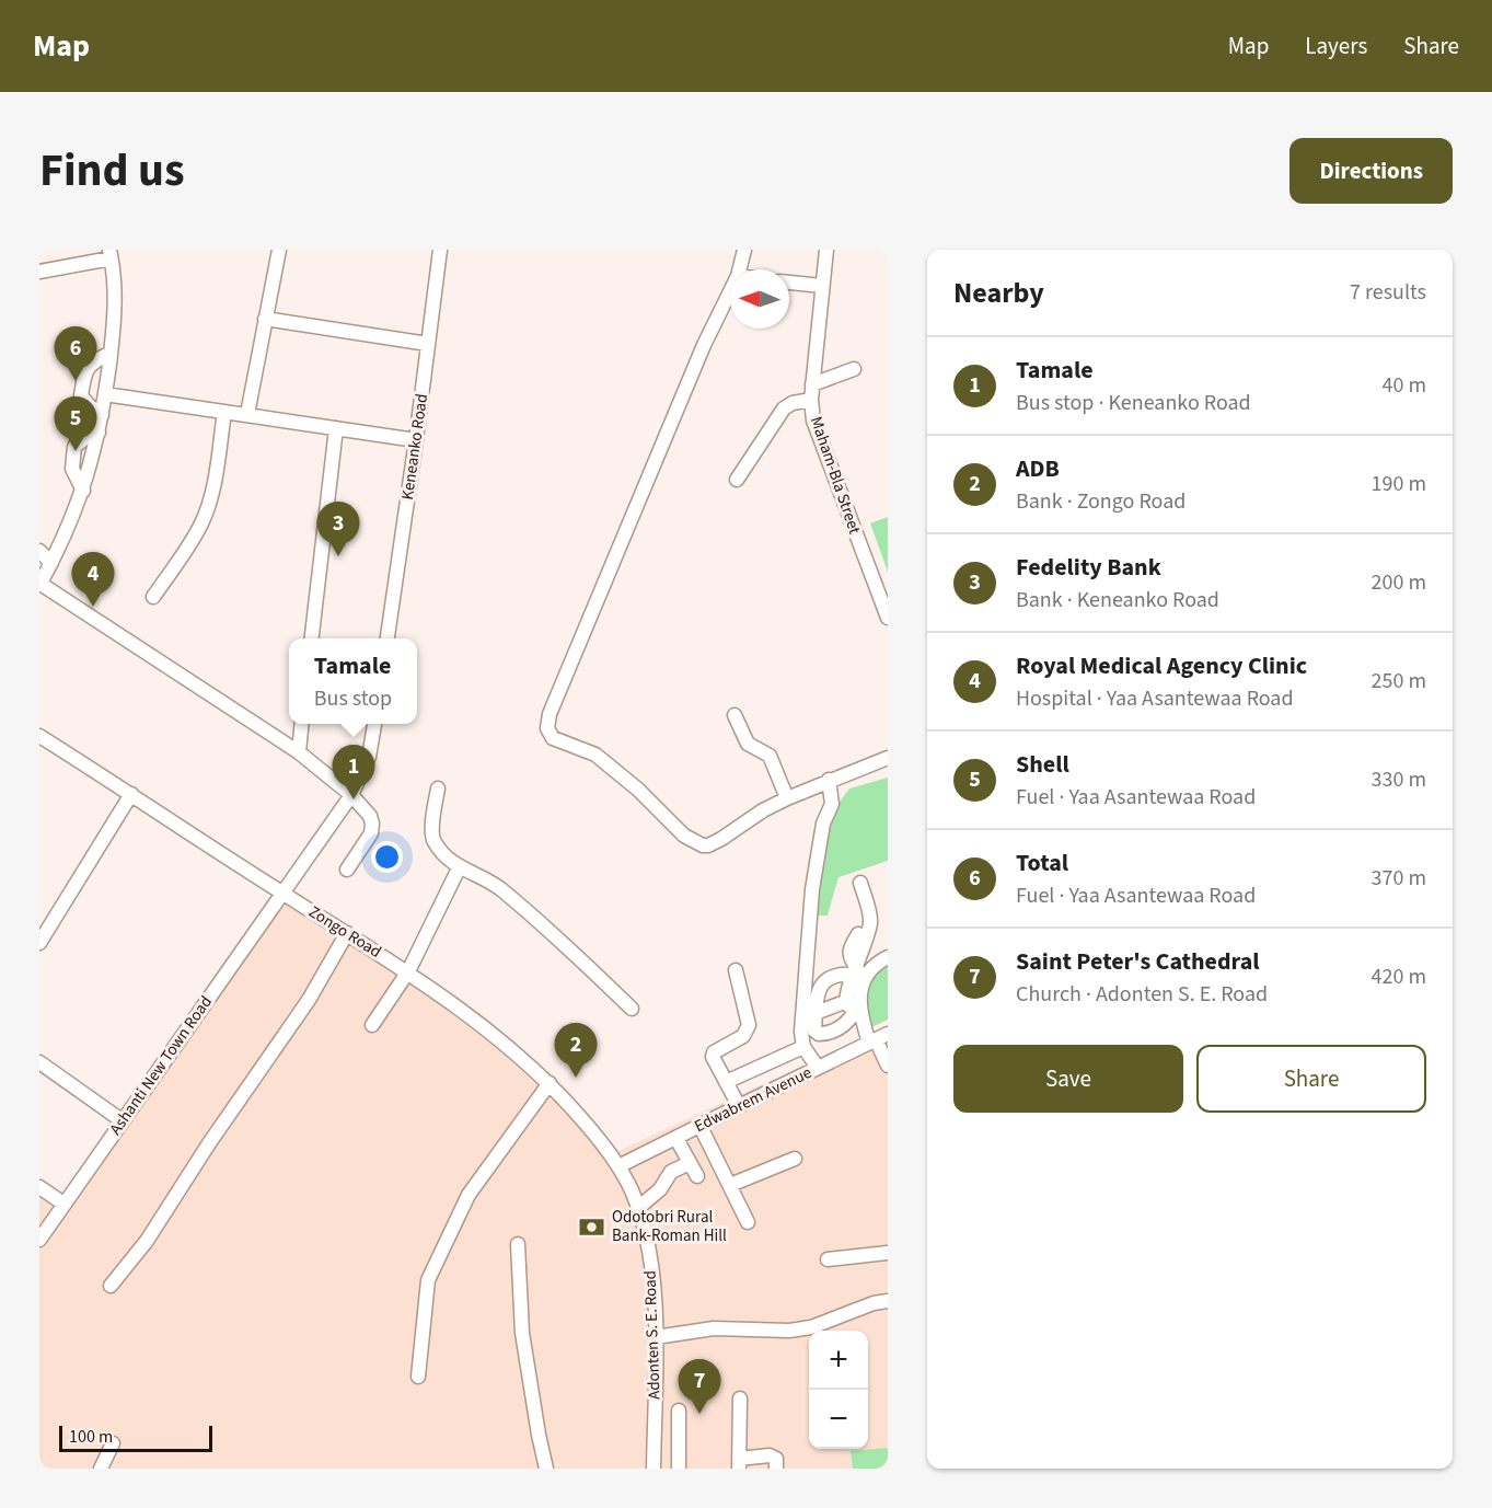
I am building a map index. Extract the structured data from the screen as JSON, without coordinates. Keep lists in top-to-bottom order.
{
  "streets": {
    "street": [
      "Keneanko Road",
      "Maham-Bla Street",
      "Zongo Road",
      "Ashanti New Town Road",
      "Edwabrem Avenue",
      "Adonten S. E. Road"
    ]
  },
  "crossings": [
    ["Zongo Road", "Ashanti New Town Road"],
    ["Zongo Road", "Edwabrem Avenue"],
    ["Zongo Road", "Adonten S. E. Road"],
    ["Edwabrem Avenue", "Adonten S. E. Road"]
  ],
  "places": {
    "bank": ["Odotobri Rural Bank-Roman Hill"]
  },
  "scale_bar": "100 m",
  "north": "left",
  "page": {
    "header": "Map",
    "nav": ["Map", "Layers", "Share"],
    "title": "Find us",
    "buttons": [
      "Directions",
      ["Save", "Share"]
    ],
    "heading": ["Nearby", "7 results"],
    "pins": [
      "6",
      "5",
      "3",
      "4",
      "1",
      "2",
      "7"
    ],
    "list": [
      {
        "mark": "1",
        "name": "Tamale",
        "note": "Bus stop · Keneanko Road",
        "value": "40 m"
      },
      {
        "mark": "2",
        "name": "ADB",
        "note": "Bank · Zongo Road",
        "value": "190 m"
      },
      {
        "mark": "3",
        "name": "Fedelity Bank",
        "note": "Bank · Keneanko Road",
        "value": "200 m"
      },
      {
        "mark": "4",
        "name": "Royal Medical Agency Clinic",
        "note": "Hospital · Yaa Asantewaa Road",
        "value": "250 m"
      },
      {
        "mark": "5",
        "name": "Shell",
        "note": "Fuel · Yaa Asantewaa Road",
        "value": "330 m"
      },
      {
        "mark": "6",
        "name": "Total",
        "note": "Fuel · Yaa Asantewaa Road",
        "value": "370 m"
      },
      {
        "mark": "7",
        "name": "Saint Peter's Cathedral",
        "note": "Church · Adonten S. E. Road",
        "value": "420 m"
      }
    ],
    "popup": ["Tamale", "Bus stop"],
    "map_buttons": ["+", "−"],
    "scale": "100 m"
  }
}
